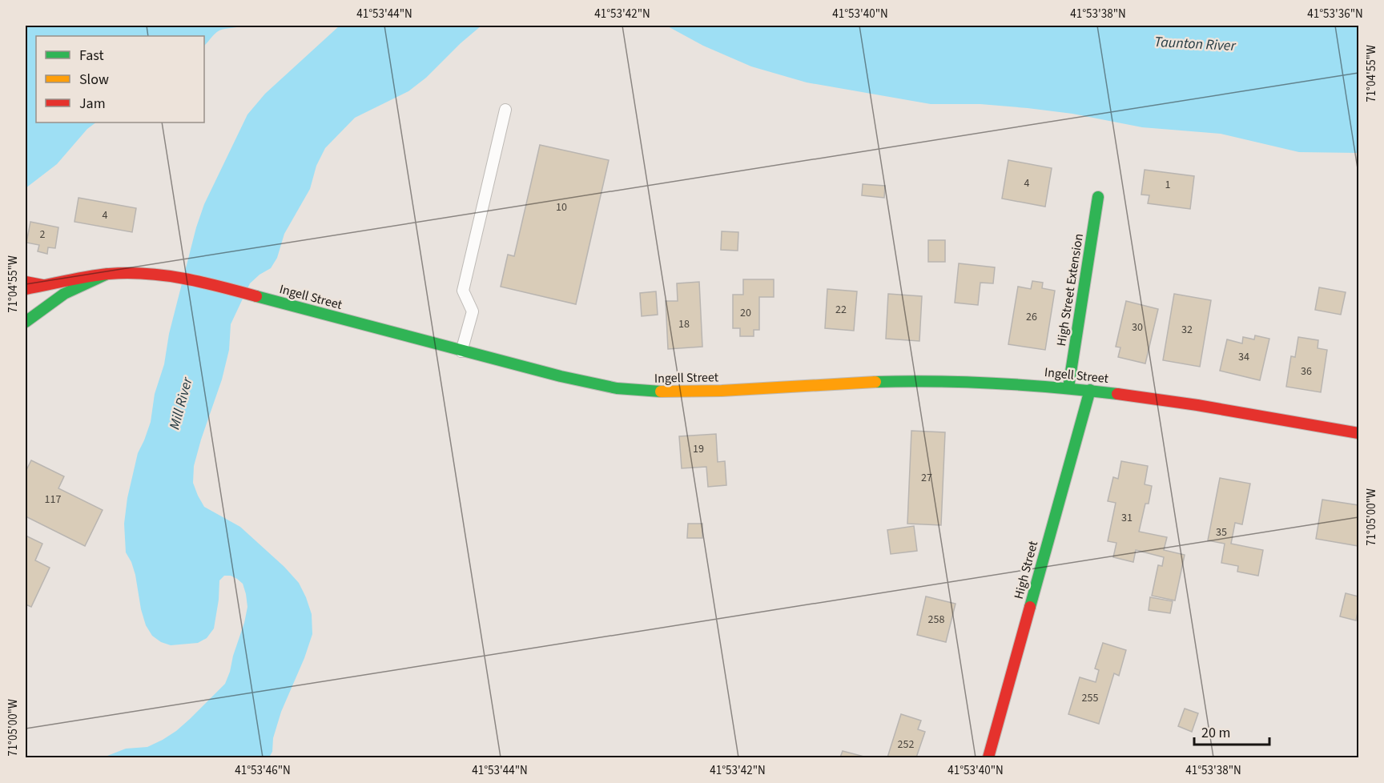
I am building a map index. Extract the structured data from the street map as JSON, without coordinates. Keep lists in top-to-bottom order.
{
  "streets": {
    "street": ["High Street Extension", "Ingell Street", "High Street"]
  },
  "crossings": [
    ["High Street Extension", "Ingell Street"],
    ["Ingell Street", "High Street"]
  ],
  "water": ["Taunton River", "Mill River"],
  "house_numbers": [
    "4",
    "1",
    "10",
    "4",
    "2",
    "22",
    "20",
    "26",
    "18",
    "30",
    "32",
    "34",
    "36",
    "19",
    "27",
    "117",
    "31",
    "35",
    "258",
    "255",
    "252"
  ],
  "legend": ["Fast", "Slow", "Jam"],
  "scale_bar": "20 m",
  "coordinates": [
    "41°53'44\"N",
    "41°53'42\"N",
    "41°53'40\"N",
    "41°53'38\"N",
    "41°53'36\"N",
    "71°04'55\"W",
    "71°05'00\"W",
    "41°53'46\"N"
  ]
}
